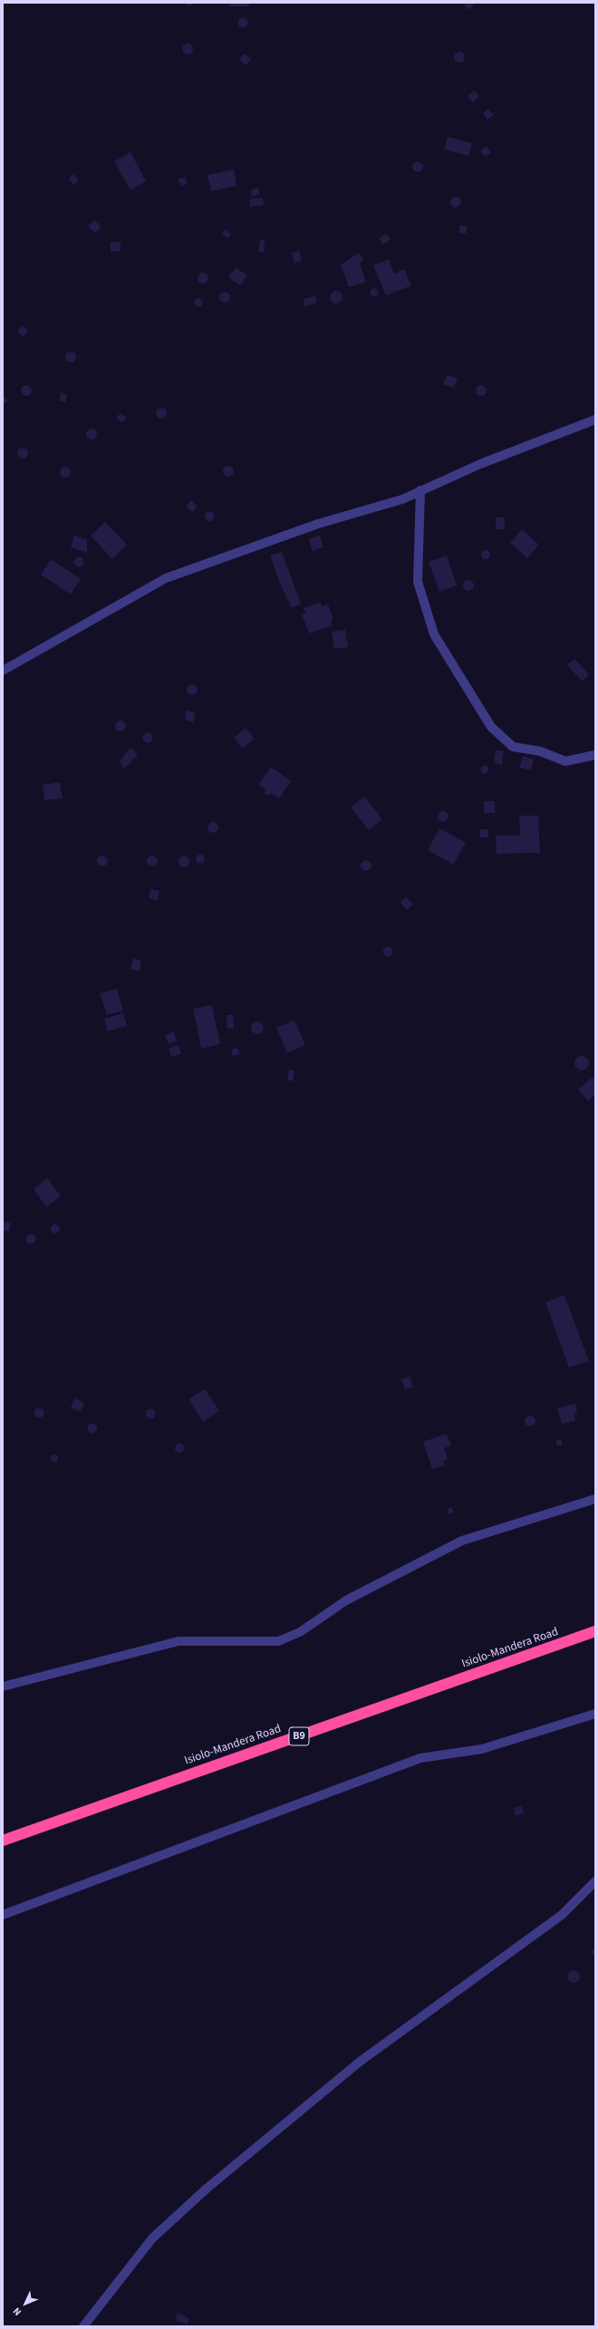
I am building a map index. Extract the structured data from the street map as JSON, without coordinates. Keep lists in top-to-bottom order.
{
  "streets": {
    "highway": ["Isiolo-Mandera Road", "B9"]
  },
  "north": "bottom left"
}
